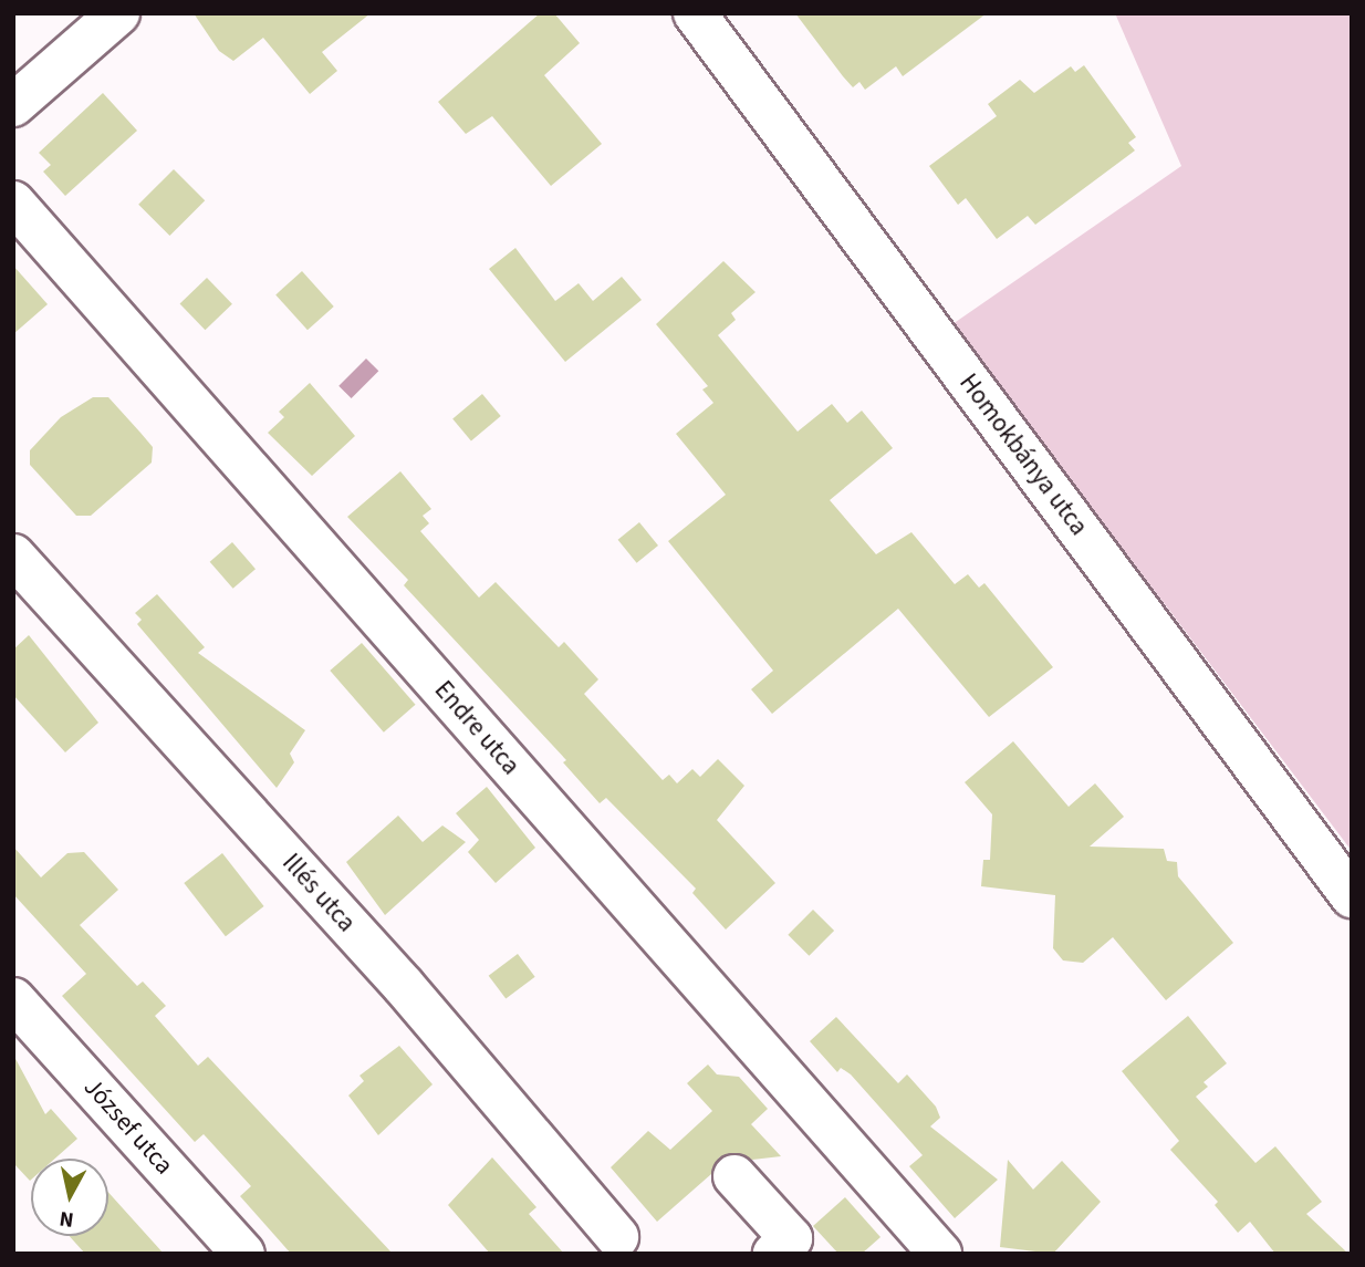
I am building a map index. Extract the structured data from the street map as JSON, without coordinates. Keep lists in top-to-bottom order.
{
  "streets": {
    "street": [
      "Homokbánya utca",
      "Endre utca",
      "Illés utca",
      "József utca"
    ]
  },
  "north": "bottom"
}
